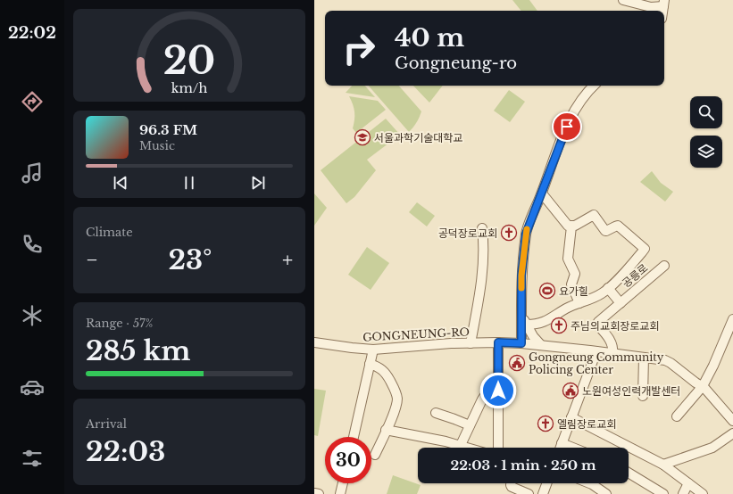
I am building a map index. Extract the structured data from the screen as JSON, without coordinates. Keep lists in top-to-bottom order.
{
  "streets": {
    "street": ["공릉로", "GONGNEUNG-RO"]
  },
  "crossings": [
    ["공릉로", "GONGNEUNG-RO"]
  ],
  "places": {
    "school or university": ["서울과학기술대학교"],
    "church": ["공덕장로교회", "주님의교회장로교회", "엘림장로교회"],
    "sports": ["요가힐"],
    "public building": ["Gongneung Community Policing Center", "노원여성인력개발센터"]
  },
  "page": {
    "tabs": "22:02",
    "turn": ["40 m", "Gongneung-ro"],
    "song": ["96.3 FM", "Music"],
    "tile": [
      "Climate",
      ["Range · 57%", "285 km"],
      ["Arrival", "22:03"]
    ],
    "heat": ["−", "23°", "+"],
    "limit": "30",
    "trip": "22:03 · 1 min · 250 m",
    "gauge": ["20", "km/h"]
  }
}
